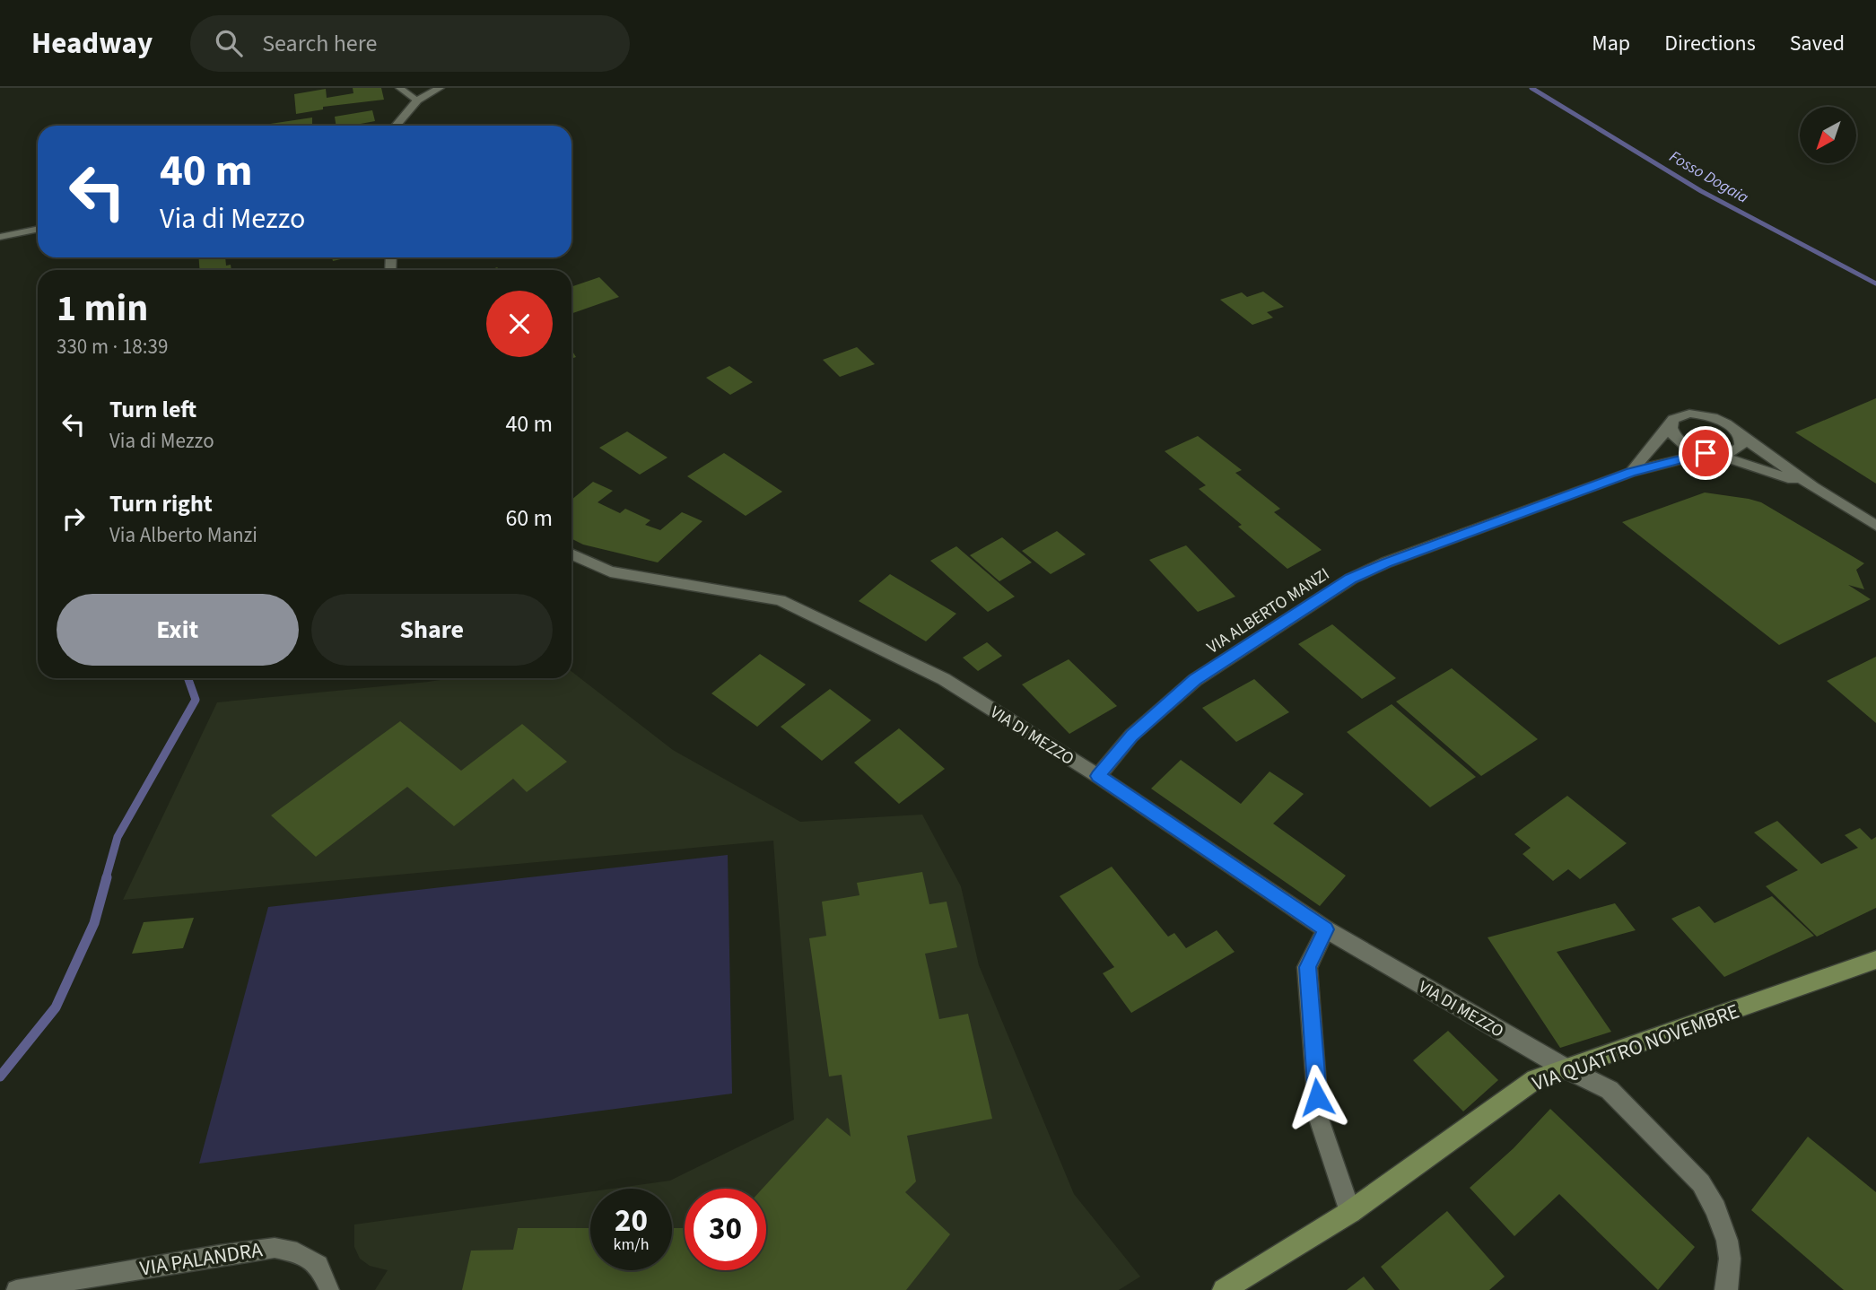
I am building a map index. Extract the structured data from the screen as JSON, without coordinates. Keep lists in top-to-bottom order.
{
  "streets": {
    "main road": ["VIA QUATTRO NOVEMBRE"],
    "street": ["VIA ALBERTO MANZI", "VIA DI MEZZO"],
    "lane": ["VIA PALANDRA"]
  },
  "crossings": [
    ["VIA ALBERTO MANZI", "VIA DI MEZZO"],
    ["VIA DI MEZZO", "VIA QUATTRO NOVEMBRE"]
  ],
  "water": ["Fosso Dogaia"],
  "north": "bottom left",
  "page": {
    "header": "Headway",
    "search": "Search here",
    "nav": ["Map", "Directions", "Saved"],
    "turn": ["40 m", "Via di Mezzo"],
    "heading": ["1 min", "330 m · 18:39"],
    "list": [
      {
        "name": "Turn left",
        "note": "Via di Mezzo",
        "value": "40 m"
      },
      {
        "name": "Turn right",
        "note": "Via Alberto Manzi",
        "value": "60 m"
      }
    ],
    "buttons": ["Exit", "Share"],
    "speed": "20 km/h",
    "limit": "30"
  }
}
